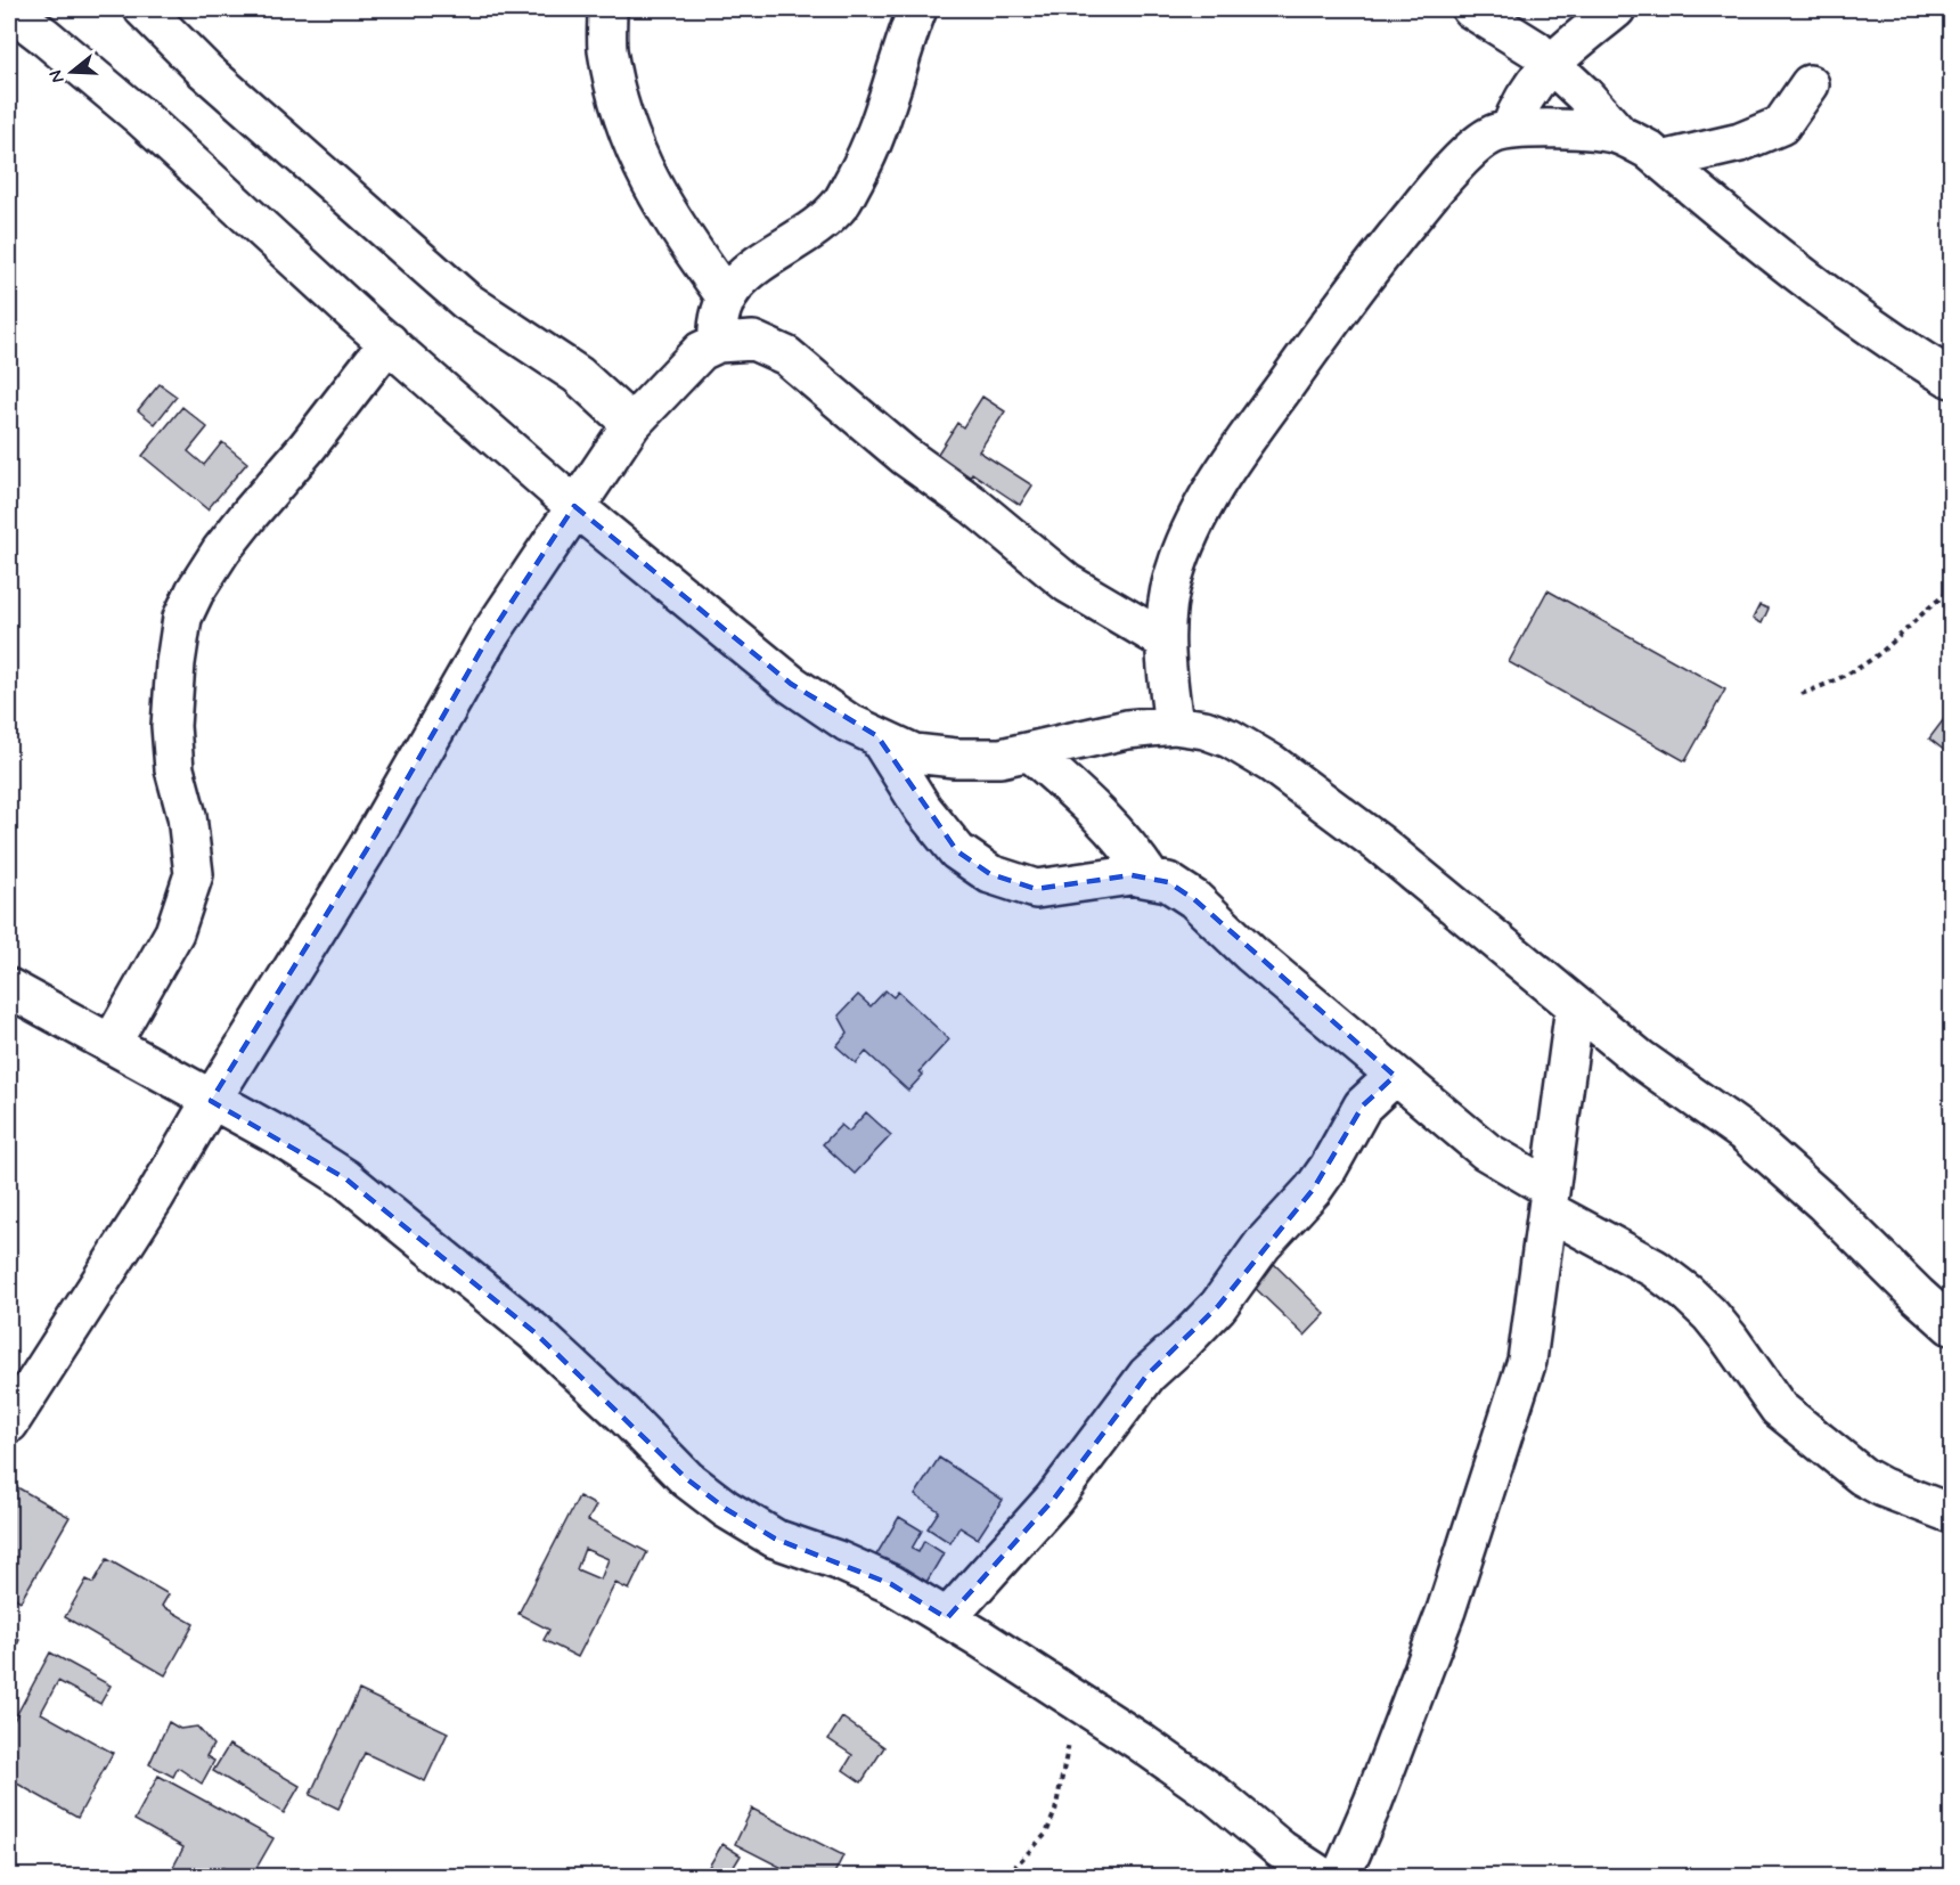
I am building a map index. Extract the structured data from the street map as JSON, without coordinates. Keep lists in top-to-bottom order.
{
  "north": "left"
}
